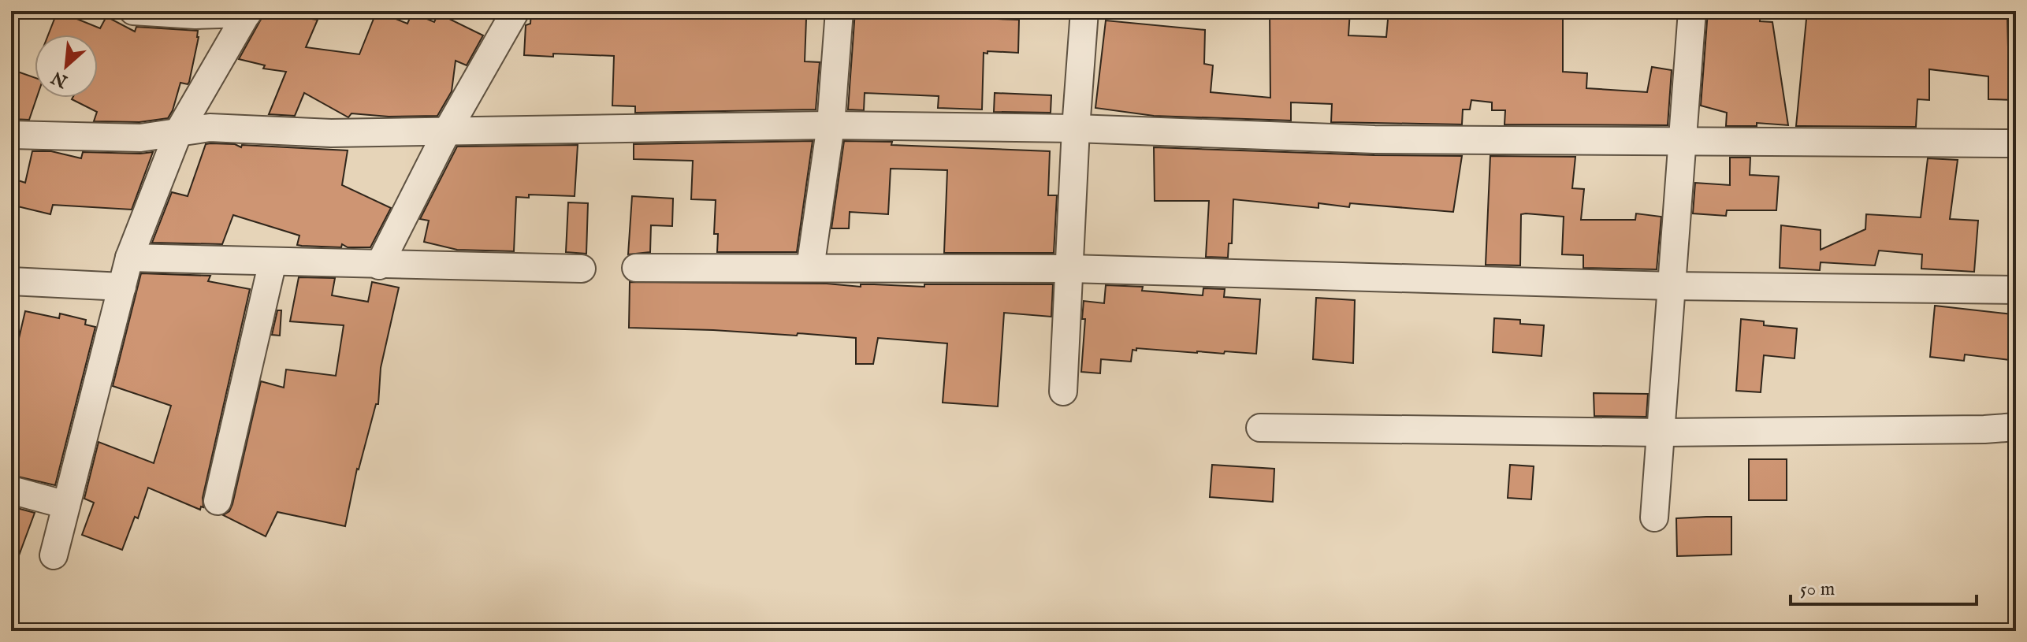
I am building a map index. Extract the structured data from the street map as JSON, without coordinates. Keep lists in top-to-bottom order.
{
  "scale_bar": "50 m",
  "north": "bottom left"
}
